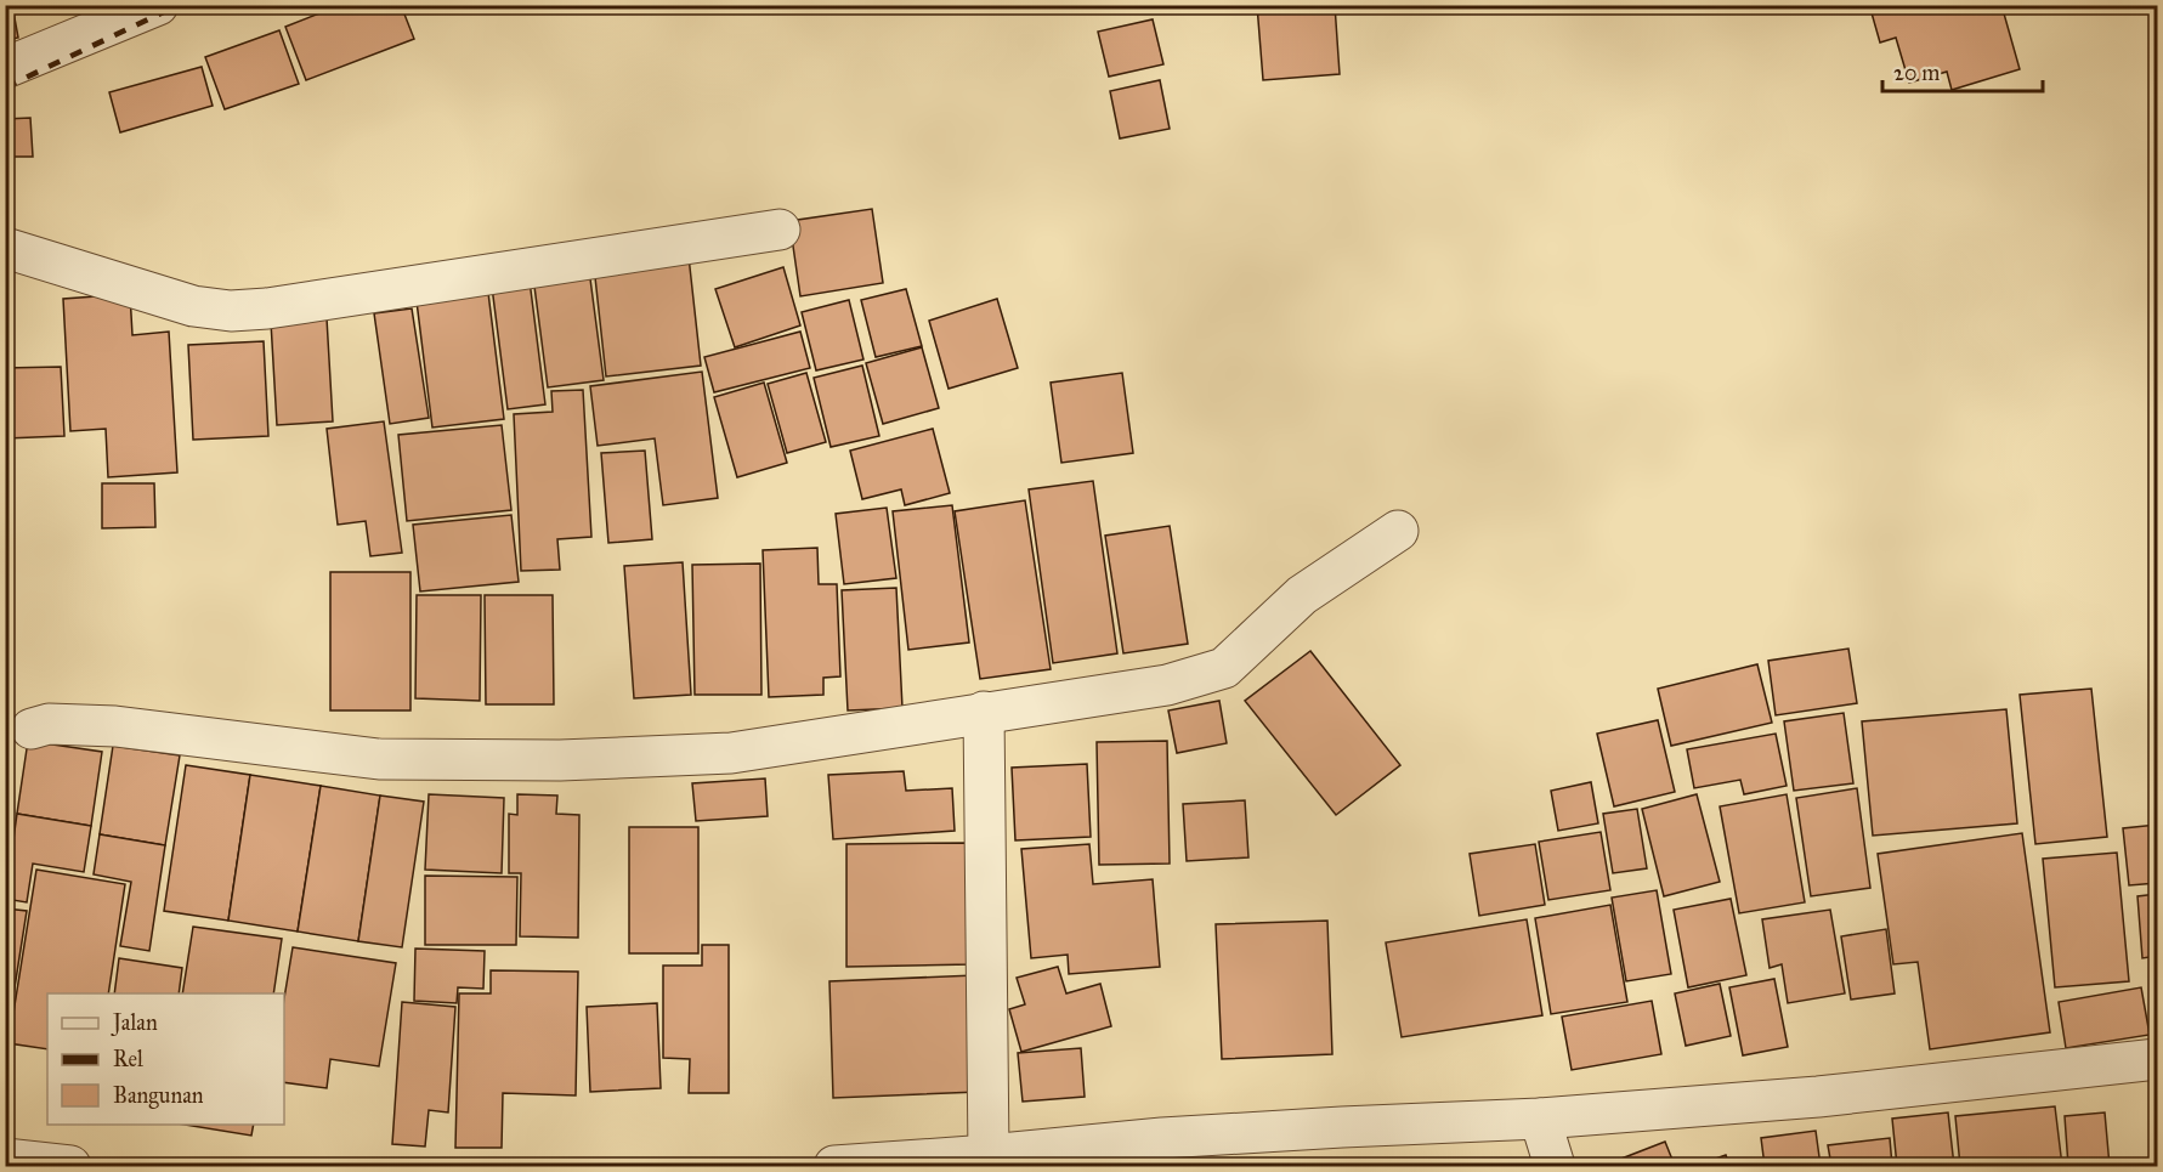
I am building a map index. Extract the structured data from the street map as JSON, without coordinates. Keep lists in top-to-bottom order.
{
  "legend": ["Jalan", "Rel", "Bangunan"],
  "scale_bar": "20 m"
}
